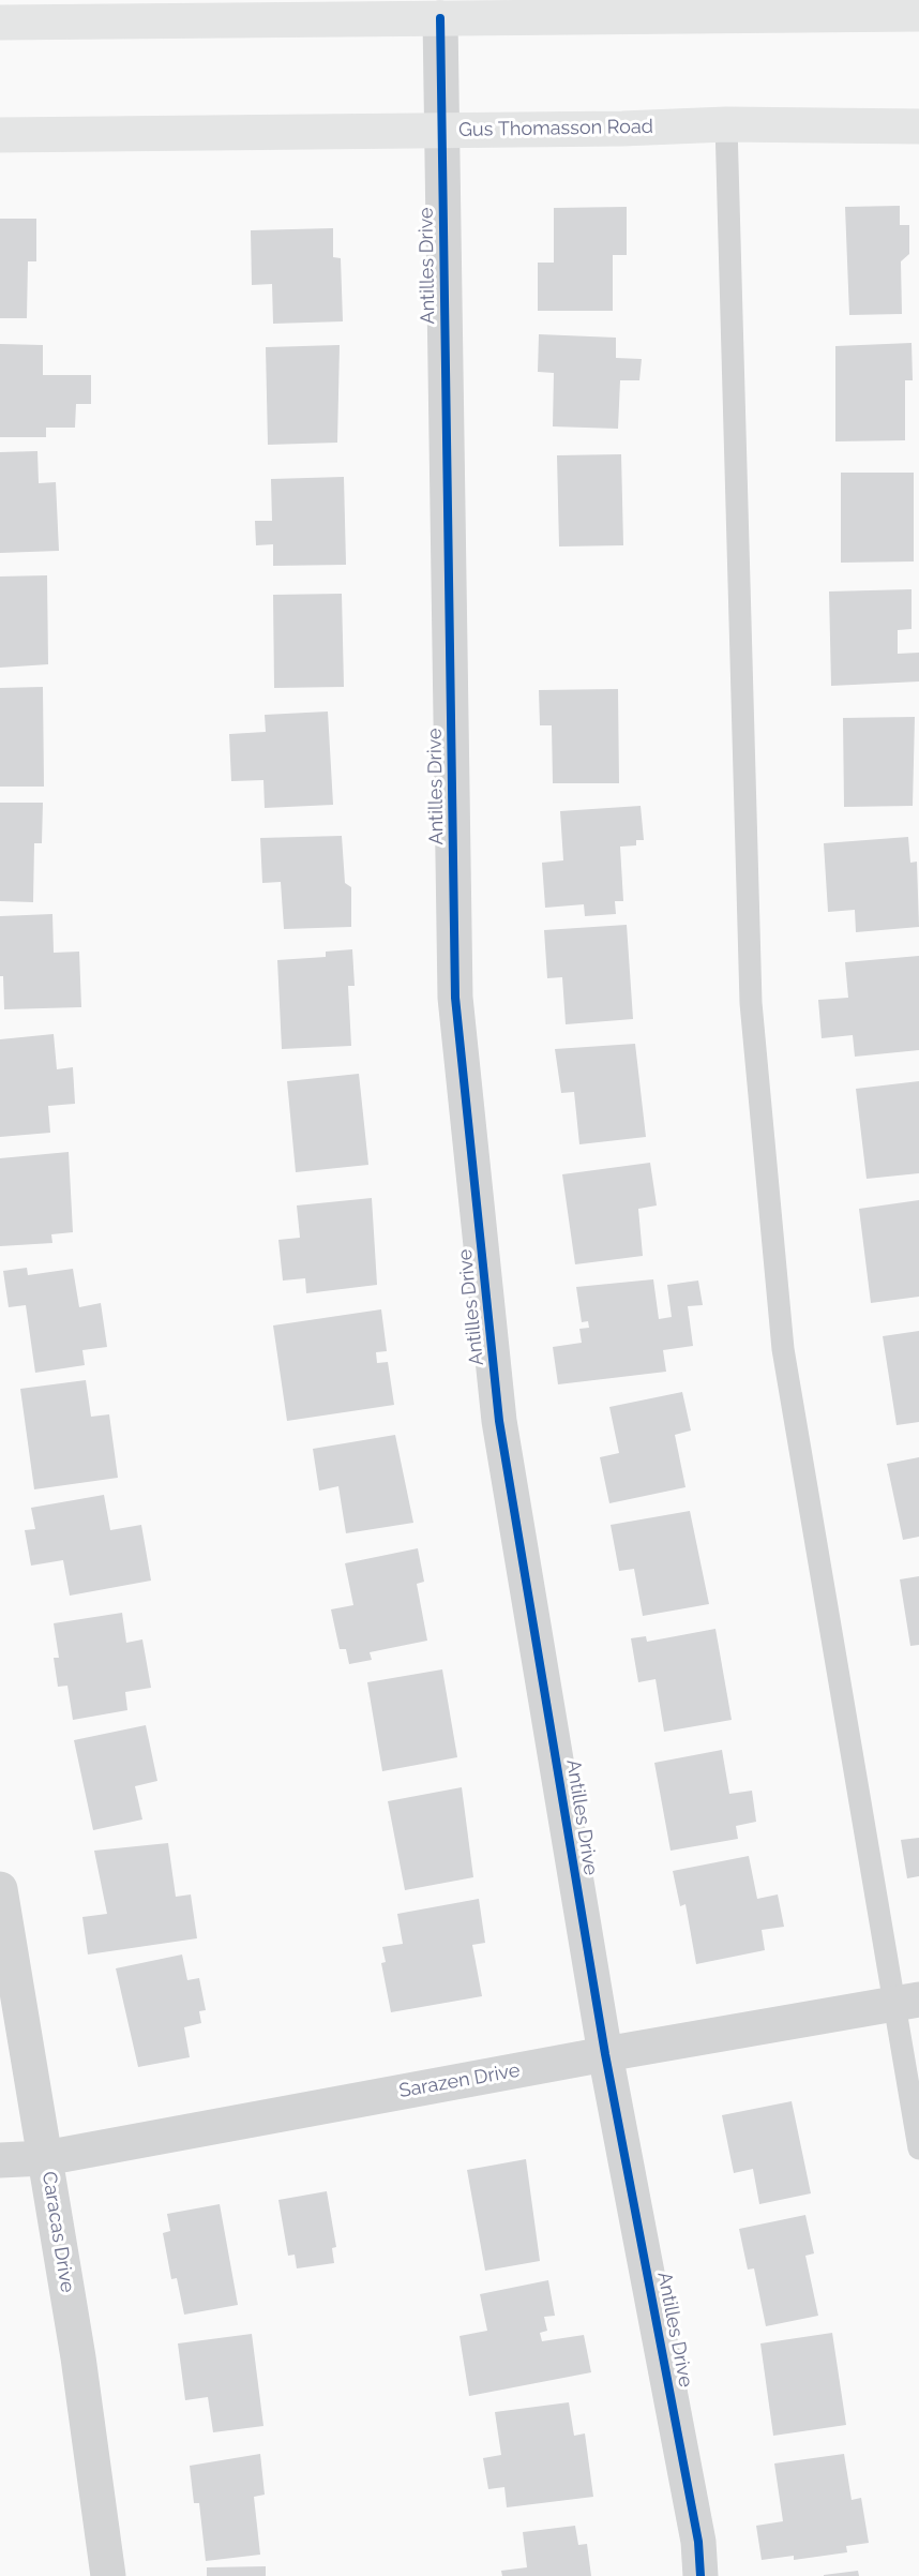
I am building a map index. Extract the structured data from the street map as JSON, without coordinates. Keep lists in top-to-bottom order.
{
  "streets": {
    "main road": ["Gus Thomasson Road"],
    "street": ["Antilles Drive", "Sarazen Drive", "Caracas Drive"]
  },
  "crossings": [
    ["Gus Thomasson Road", "Antilles Drive"],
    ["Antilles Drive", "Sarazen Drive"],
    ["Sarazen Drive", "Caracas Drive"]
  ]
}
